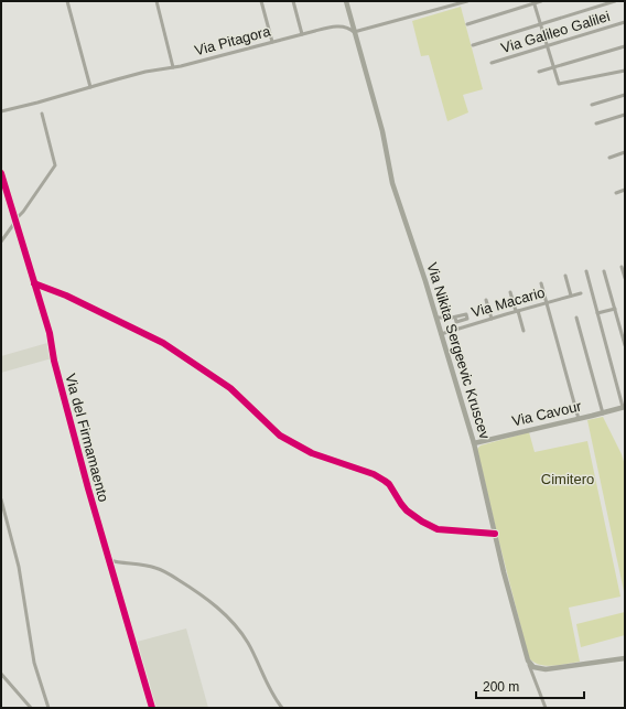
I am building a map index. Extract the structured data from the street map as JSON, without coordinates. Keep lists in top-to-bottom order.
{
  "streets": {
    "main road": ["Via Nikita Sergeevic Kruscev", "Via Cavour"],
    "street": [
      "Via Galileo Galilei",
      "Via Pitagora",
      "Via Macario",
      "Via del Firmamaento"
    ]
  },
  "crossings": [
    ["Via Pitagora", "Via Nikita Sergeevic Kruscev"],
    ["Via Macario", "Via Nikita Sergeevic Kruscev"],
    ["Via Nikita Sergeevic Kruscev", "Via Cavour"]
  ],
  "parks": ["Cimitero"],
  "scale_bar": "200 m"
}
